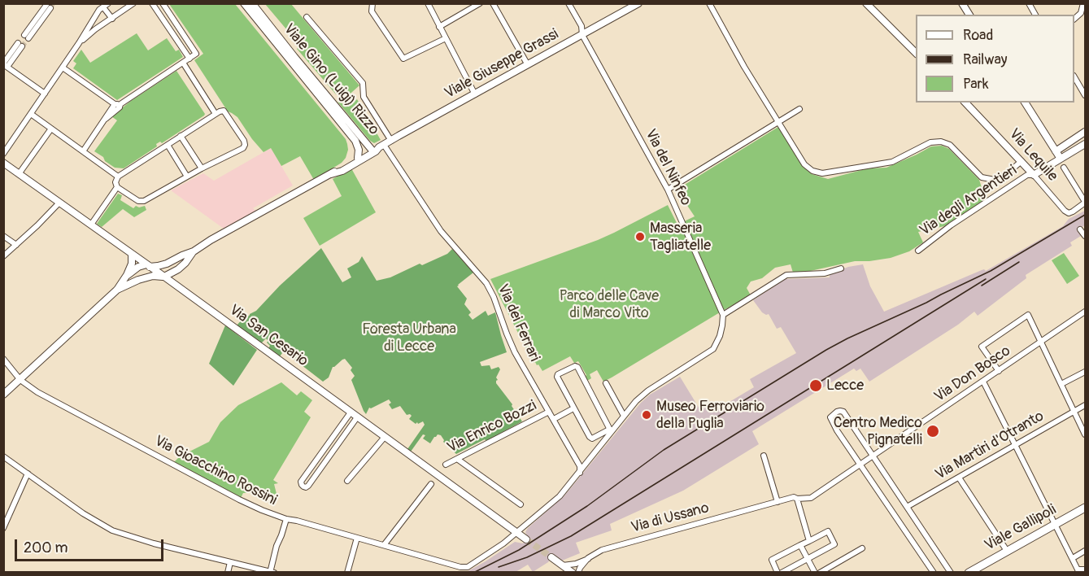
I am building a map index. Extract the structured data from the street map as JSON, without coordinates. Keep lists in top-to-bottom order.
{
  "streets": {
    "main road": [
      "Viale Giuseppe Grassi",
      "Viale Gino (Luigi) Rizzo",
      "Via Lequile",
      "Via San Cesario",
      "Viale Gallipoli"
    ],
    "street": [
      "Via del Ninfeo",
      "Via degli Argentieri",
      "Via dei Ferrari",
      "Via Don Bosco",
      "Via Enrico Bozzi",
      "Via Martiri d'Otranto",
      "Via Gioacchino Rossini",
      "Via di Ussano"
    ]
  },
  "crossings": [
    ["Viale Giuseppe Grassi", "Viale Gino (Luigi) Rizzo"],
    ["Viale Giuseppe Grassi", "Via del Ninfeo"],
    ["Viale Giuseppe Grassi", "Via dei Ferrari"],
    ["Viale Giuseppe Grassi", "Via San Cesario"],
    ["Viale Gino (Luigi) Rizzo", "Via dei Ferrari"],
    ["Via Lequile", "Via degli Argentieri"],
    ["Via del Ninfeo", "Via Gioacchino Rossini"],
    ["Via dei Ferrari", "Via Enrico Bozzi"],
    ["Via dei Ferrari", "Via Gioacchino Rossini"],
    ["Via San Cesario", "Via Gioacchino Rossini"],
    ["Via Don Bosco", "Via di Ussano"]
  ],
  "parks": ["Parco delle Cave di Marco Vito", "Foresta Urbana di Lecce"],
  "places": [
    "Masseria Tagliatelle",
    "Lecce",
    "Museo Ferroviario della Puglia",
    "Centro Medico Pignatelli"
  ],
  "legend": ["Road", "Railway", "Park"],
  "scale_bar": "200 m"
}
